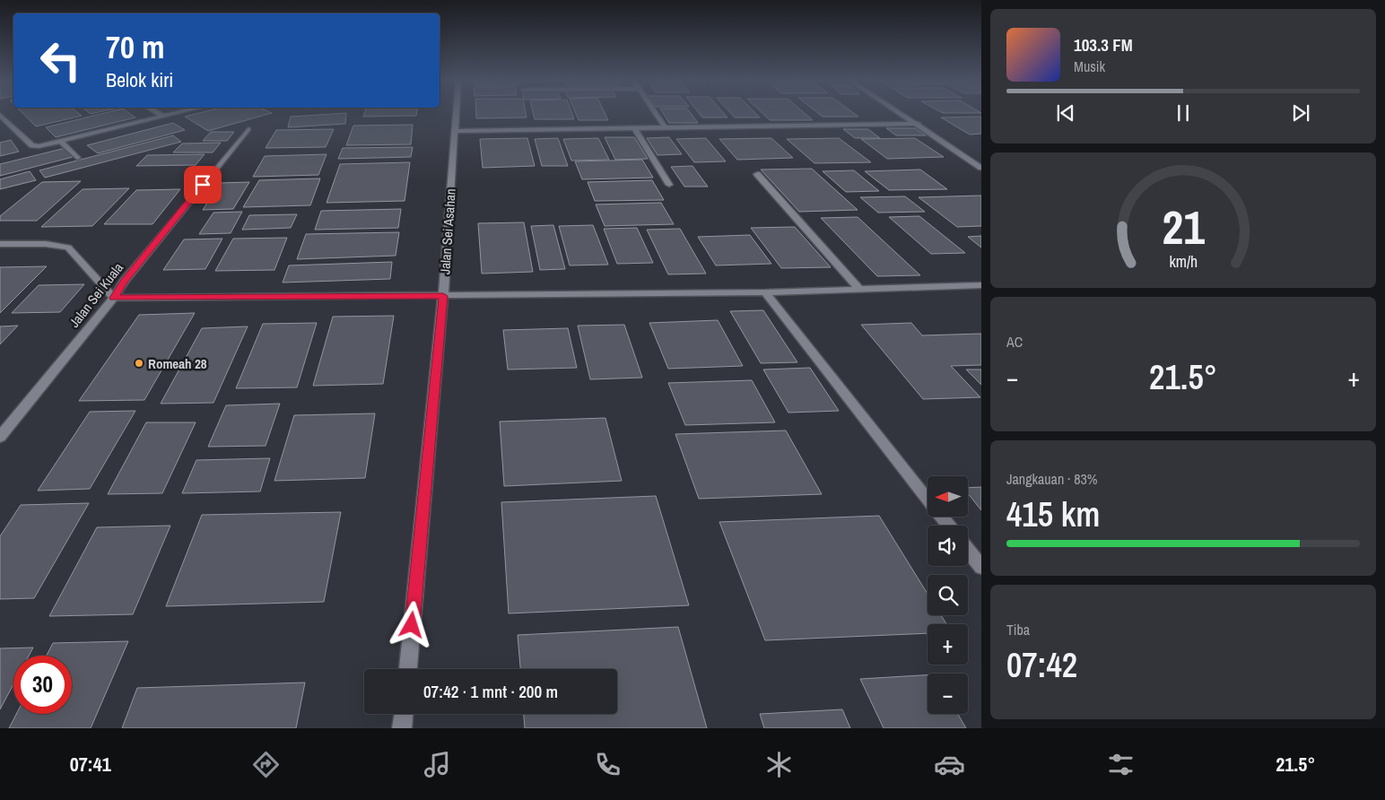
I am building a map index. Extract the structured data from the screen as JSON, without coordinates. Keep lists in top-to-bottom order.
{
  "streets": {
    "street": ["Jalan Sei Asahan", "Jalan Sei Kuala"]
  },
  "places": ["Romeah 28"],
  "north": "left",
  "page": {
    "turn": ["70 m", "Belok kiri"],
    "song": ["103.3 FM", "Musik"],
    "tile": [
      "AC",
      ["Jangkauan · 83%", "415 km"],
      ["Tiba", "07:42"]
    ],
    "heat": ["−", "21.5°", "+"],
    "map_buttons": ["+", "−"],
    "limit": "30",
    "trip": "07:42 · 1 mnt · 200 m",
    "tabs": ["07:41", "21.5°"],
    "gauge": ["21", "km/h"]
  }
}
